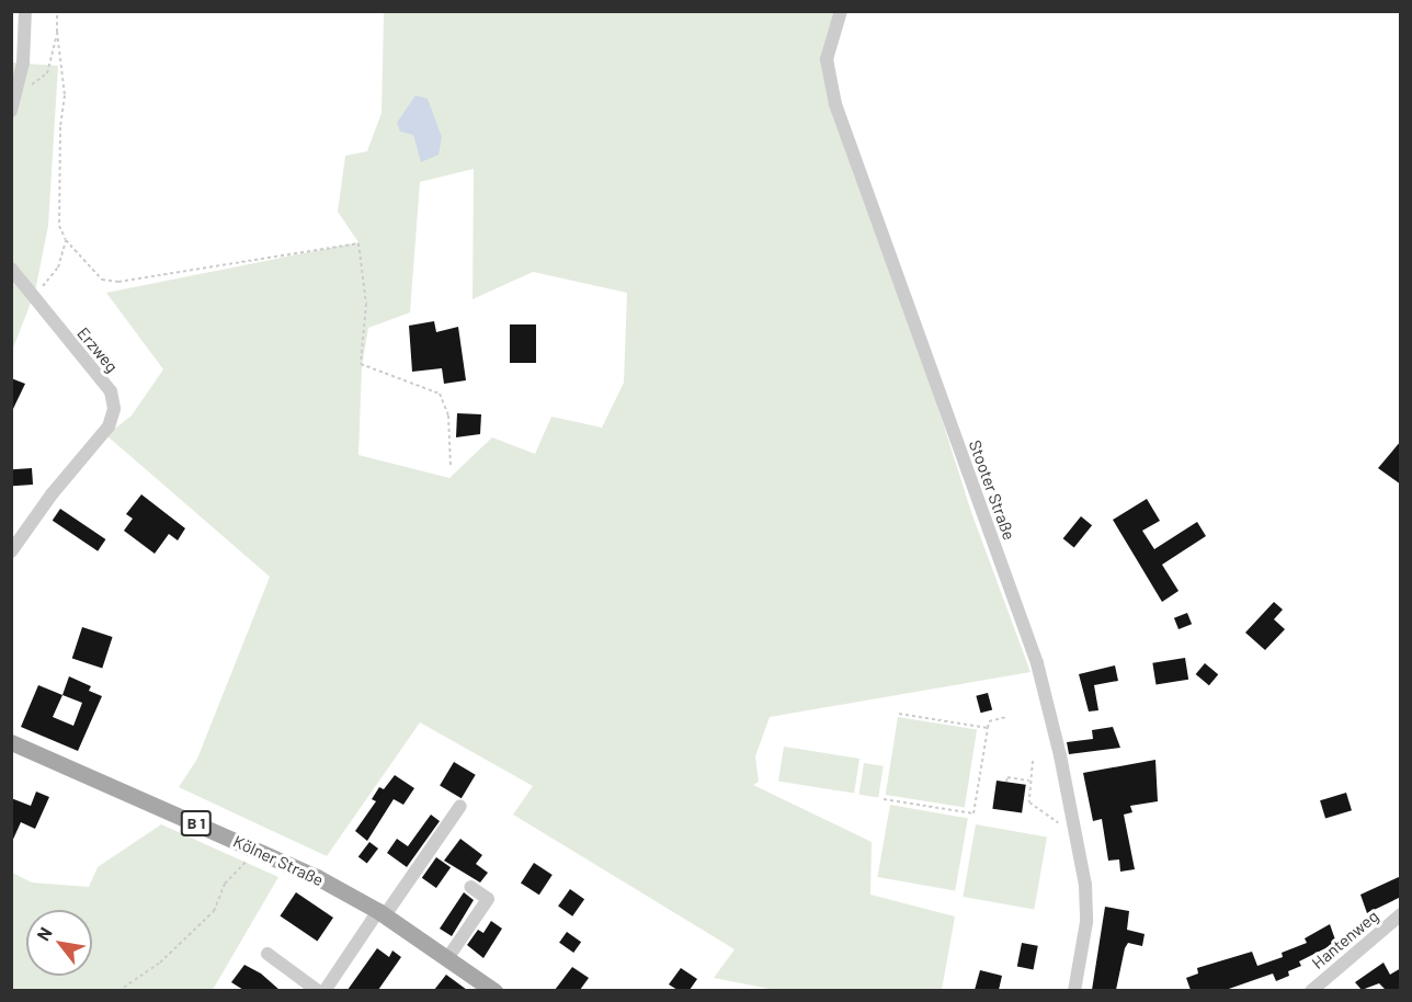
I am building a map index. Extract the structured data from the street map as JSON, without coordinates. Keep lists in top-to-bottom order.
{
  "streets": {
    "main road": ["B 1", "Kölner Straße"],
    "street": ["Erzweg", "Stooter Straße", "Hantenweg"]
  },
  "north": "top left"
}
